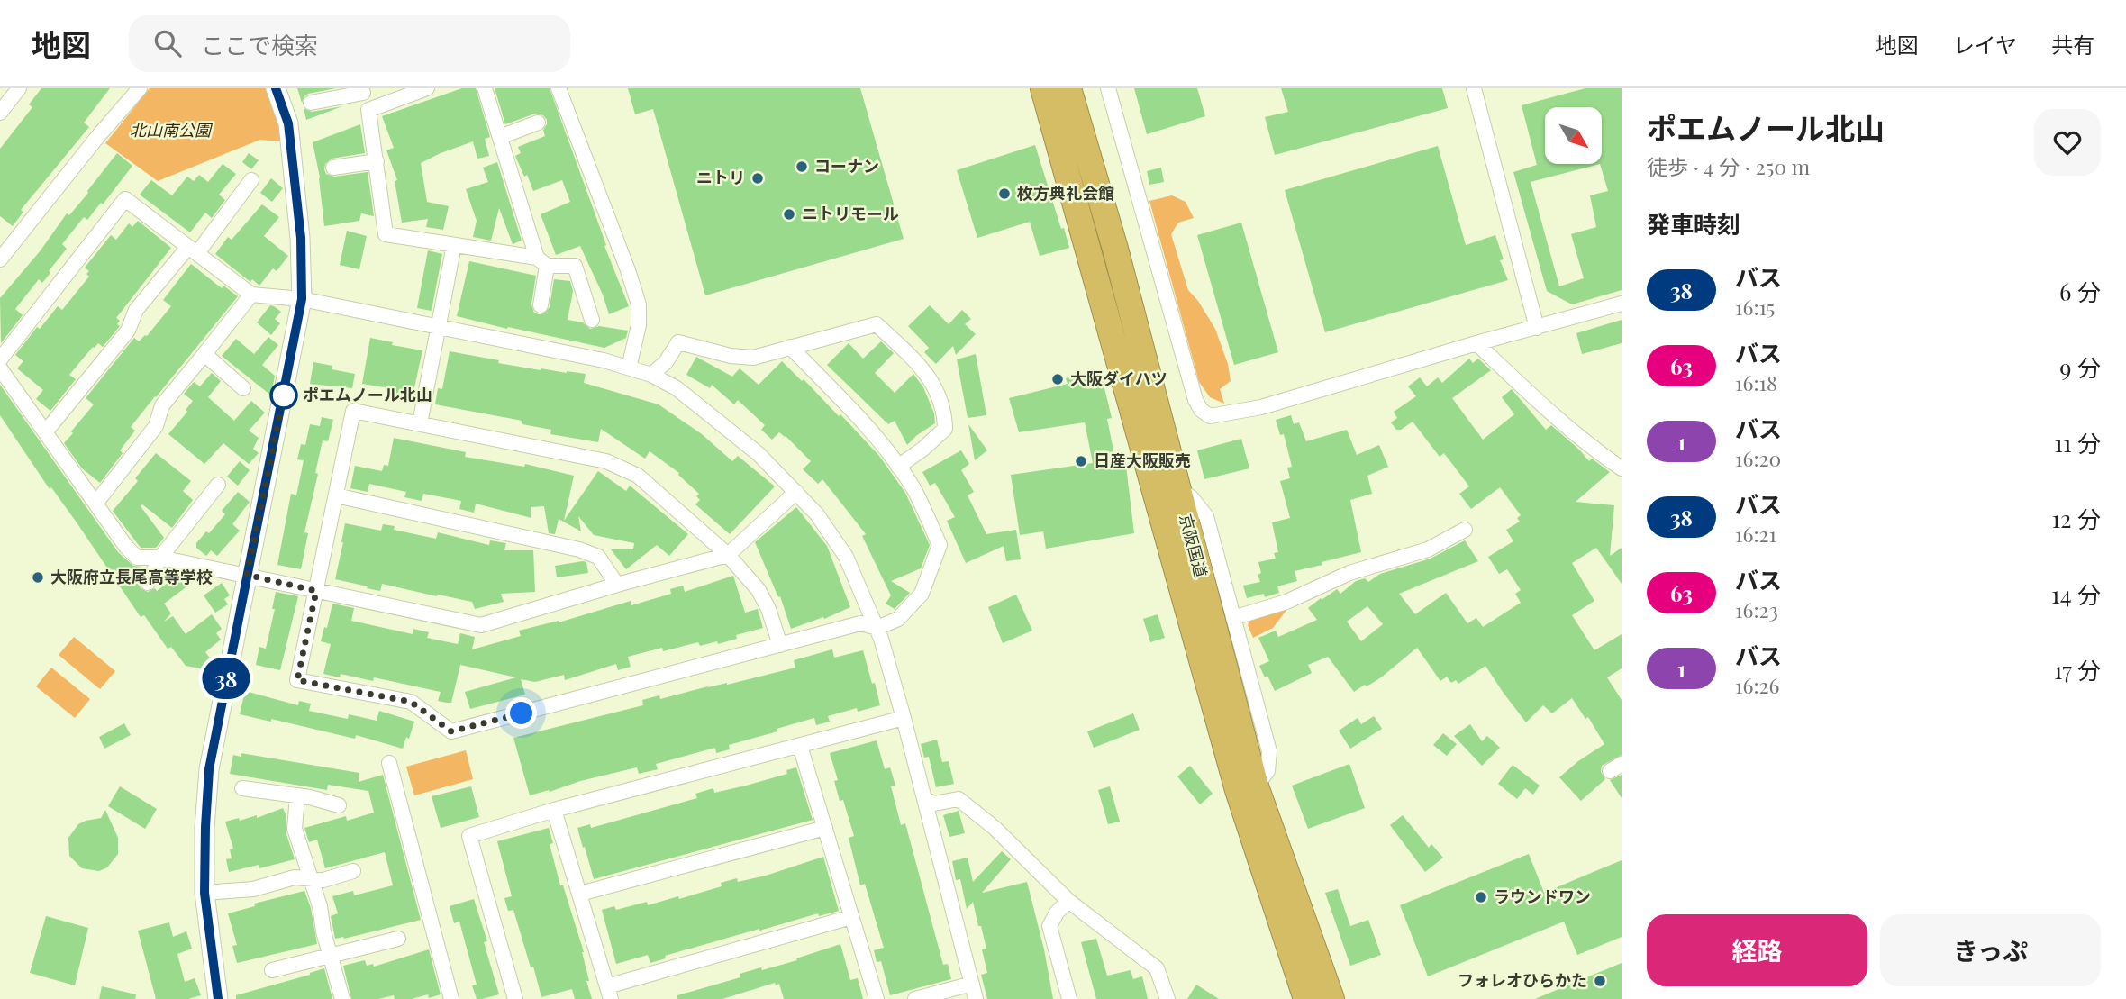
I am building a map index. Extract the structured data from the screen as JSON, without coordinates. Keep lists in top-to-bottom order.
{
  "streets": {
    "highway": ["京阪国道"]
  },
  "parks": ["北山南公園"],
  "places": [
    "コーナン",
    "ニトリ",
    "枚方典礼会館",
    "ニトリモール",
    "大阪ダイハツ",
    "ポエムノール北山",
    "日産大阪販売",
    "大阪府立長尾高等学校",
    "ラウンドワン",
    "フォレオひらかた"
  ],
  "lines": ["bus line 38"],
  "north": "bottom right",
  "page": {
    "header": "地図",
    "search": "ここで検索",
    "nav": ["地図", "レイヤ", "共有"],
    "on_map": "38",
    "heading": [
      ["ポエムノール北山", "徒歩 · 4 分 · 250 m"],
      "発車時刻"
    ],
    "list": [
      {
        "mark": "38",
        "name": "バス",
        "note": "16:15",
        "value": "6 分"
      },
      {
        "mark": "63",
        "name": "バス",
        "note": "16:18",
        "value": "9 分"
      },
      {
        "mark": "1",
        "name": "バス",
        "note": "16:20",
        "value": "11 分"
      },
      {
        "mark": "38",
        "name": "バス",
        "note": "16:21",
        "value": "12 分"
      },
      {
        "mark": "63",
        "name": "バス",
        "note": "16:23",
        "value": "14 分"
      },
      {
        "mark": "1",
        "name": "バス",
        "note": "16:26",
        "value": "17 分"
      }
    ],
    "buttons": ["経路", "きっぷ"]
  }
}
